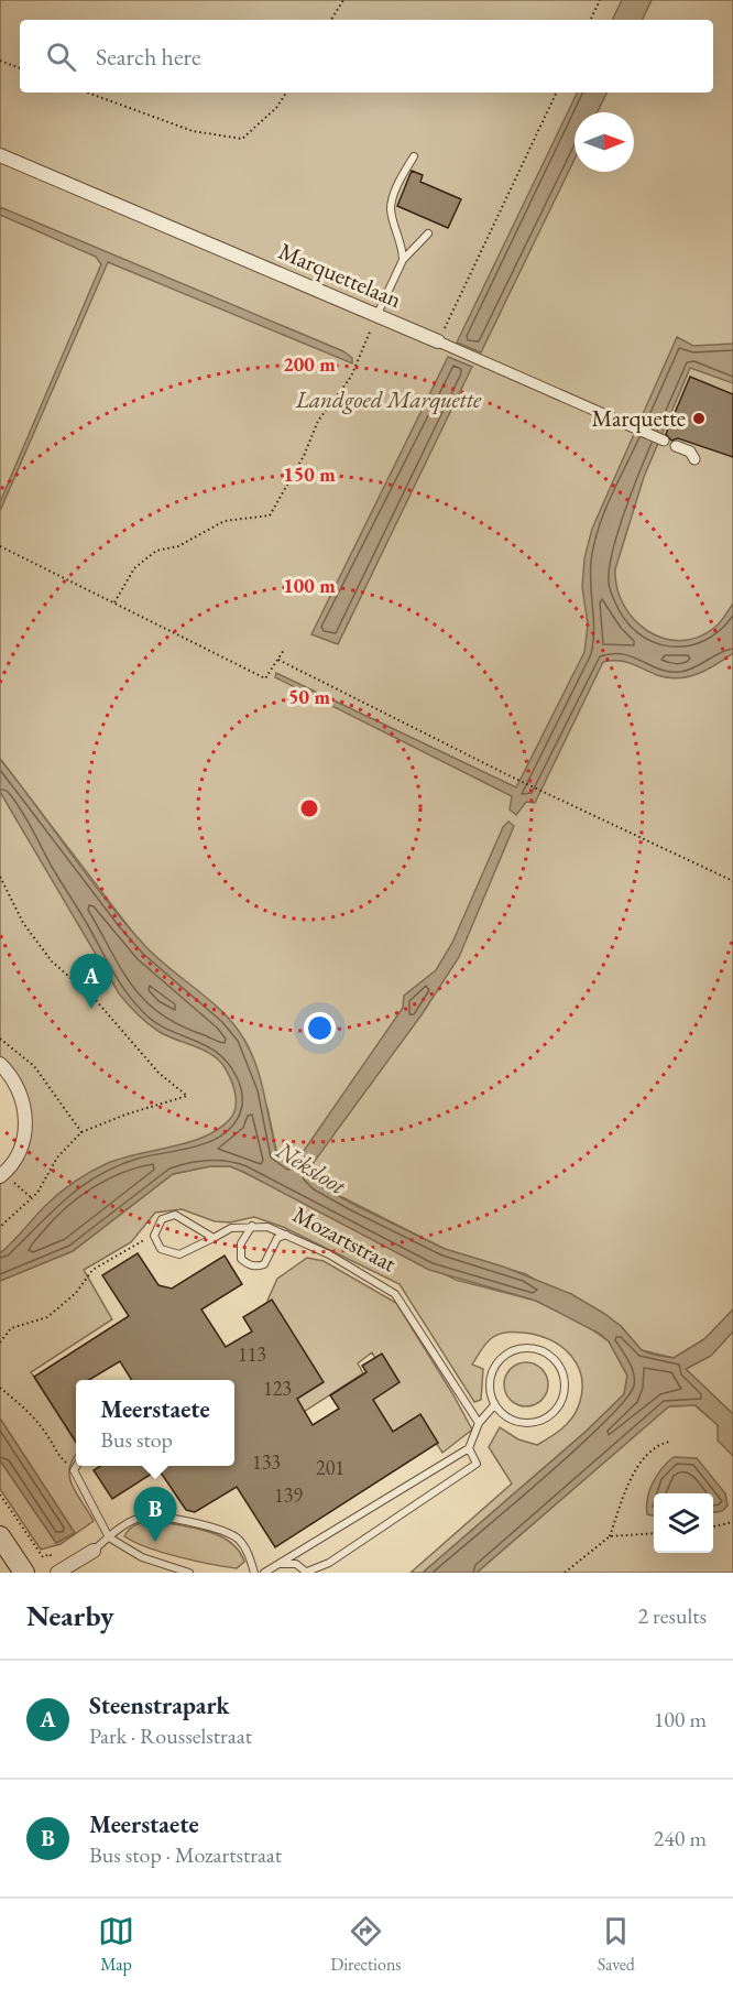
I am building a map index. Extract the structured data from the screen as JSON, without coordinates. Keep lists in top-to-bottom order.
{
  "streets": {
    "street": ["Marquettelaan"],
    "lane": ["Mozartstraat"]
  },
  "water": ["Neksloot"],
  "parks": ["Landgoed Marquette"],
  "places": ["Marquette"],
  "house_numbers": [
    "113",
    "123",
    "133",
    "201",
    "139"
  ],
  "north": "right",
  "page": {
    "search": "Search here",
    "pins": ["A", "B"],
    "popup": ["Meerstaete", "Bus stop"],
    "heading": ["Nearby", "2 results"],
    "list": [
      {
        "mark": "A",
        "name": "Steenstrapark",
        "note": "Park · Rousselstraat",
        "value": "100 m"
      },
      {
        "mark": "B",
        "name": "Meerstaete",
        "note": "Bus stop · Mozartstraat",
        "value": "240 m"
      }
    ],
    "nav": ["Map", "Directions", "Saved"]
  },
  "rings": [
    "200 m",
    "150 m",
    "100 m",
    "50 m"
  ]
}
